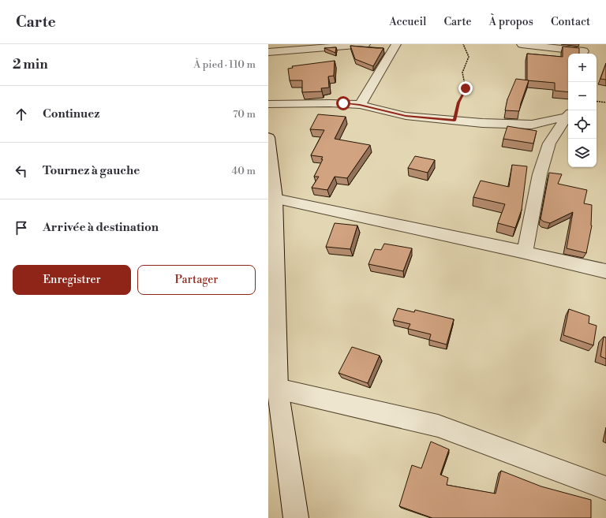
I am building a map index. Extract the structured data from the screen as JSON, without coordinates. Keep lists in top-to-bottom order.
{
  "page": {
    "header": "Carte",
    "nav": [
      "Accueil",
      "Carte",
      "À propos",
      "Contact"
    ],
    "heading": ["2 min", "À pied · 110 m"],
    "map_buttons": ["+", "−"],
    "list": [
      ["Continuez", "70 m"],
      ["Tournez à gauche", "40 m"],
      "Arrivée à destination"
    ],
    "buttons": ["Enregistrer", "Partager"]
  }
}
